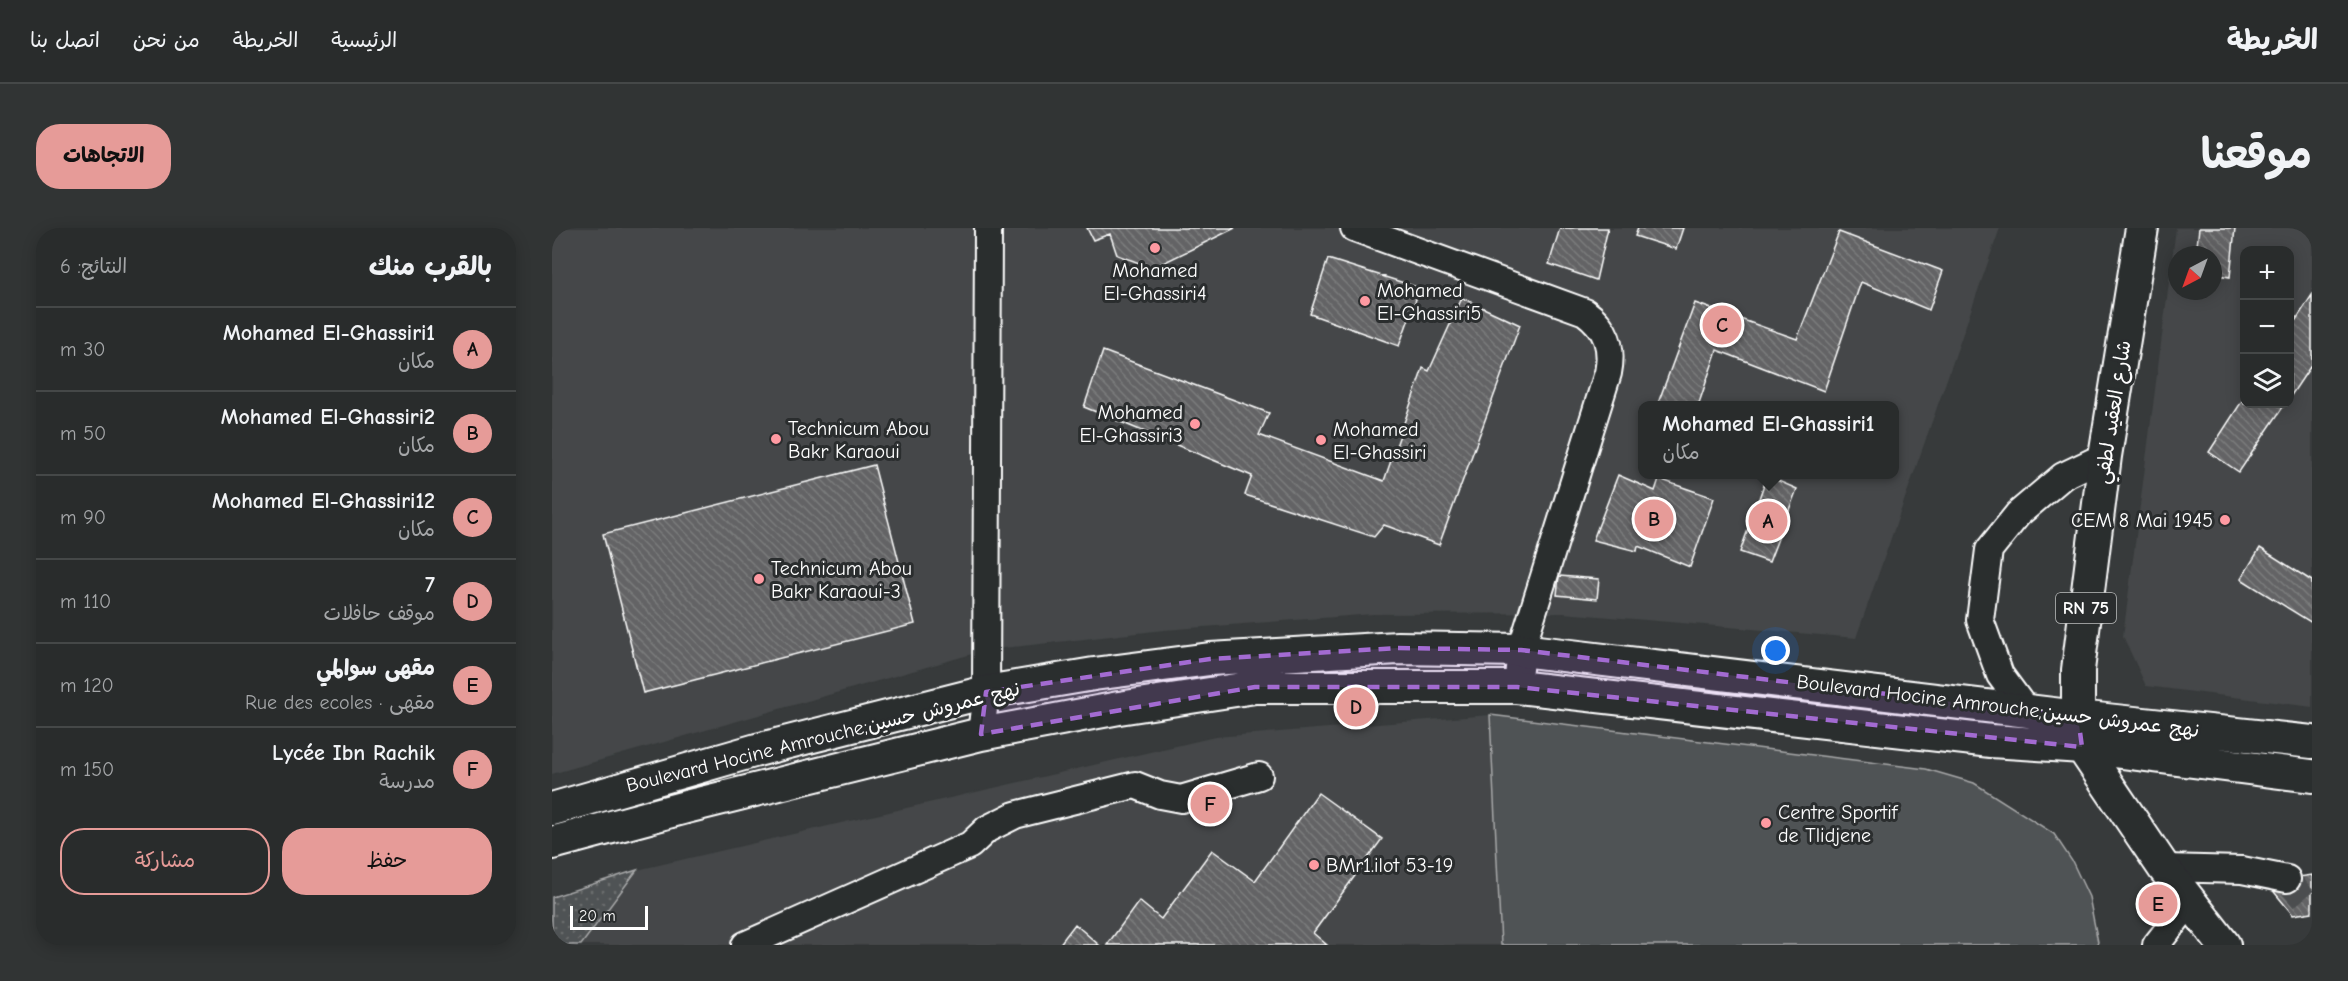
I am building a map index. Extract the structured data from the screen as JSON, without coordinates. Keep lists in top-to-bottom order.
{
  "streets": {
    "main road": ["شارع العقيد لطفي", "RN 75", "Boulevard Hocine Amrouche;نهج عمروش حسين"]
  },
  "crossings": [
    ["شارع العقيد لطفي", "Boulevard Hocine Amrouche;نهج عمروش حسين"]
  ],
  "places": [
    "Mohamed El-Ghassiri4",
    "Mohamed El-Ghassiri5",
    "Mohamed El-Ghassiri3",
    "Technicum Abou Bakr Karaoui",
    "Mohamed El-Ghassiri",
    "CEM 8 Mai 1945",
    "Technicum Abou Bakr Karaoui-3",
    "Centre Sportif de Tlidjene",
    "BMr1.ilot 53-19"
  ],
  "scale_bar": "20 m",
  "north": "bottom left",
  "page": {
    "header": "الخريطة",
    "nav": [
      "الرئيسية",
      "الخريطة",
      "من نحن",
      "اتصل بنا"
    ],
    "title": "موقعنا",
    "buttons": [
      "الاتجاهات",
      ["حفظ", "مشاركة"]
    ],
    "heading": ["بالقرب منك", "النتائج: 6"],
    "map_buttons": ["+", "−"],
    "pins": [
      "C",
      "B",
      "A",
      "D",
      "F",
      "E"
    ],
    "list": [
      {
        "mark": "A",
        "name": "Mohamed El-Ghassiri1",
        "note": "مكان",
        "value": "30 m"
      },
      {
        "mark": "B",
        "name": "Mohamed El-Ghassiri2",
        "note": "مكان",
        "value": "50 m"
      },
      {
        "mark": "C",
        "name": "Mohamed El-Ghassiri12",
        "note": "مكان",
        "value": "90 m"
      },
      {
        "mark": "D",
        "name": "7",
        "note": "موقف حافلات",
        "value": "110 m"
      },
      {
        "mark": "E",
        "name": "مقهى سوالمي",
        "note": "مقهى · Rue des ecoles",
        "value": "120 m"
      },
      {
        "mark": "F",
        "name": "Lycée Ibn Rachik",
        "note": "مدرسة",
        "value": "150 m"
      }
    ],
    "popup": ["Mohamed El-Ghassiri1", "مكان"],
    "scale": "20 m"
  }
}
